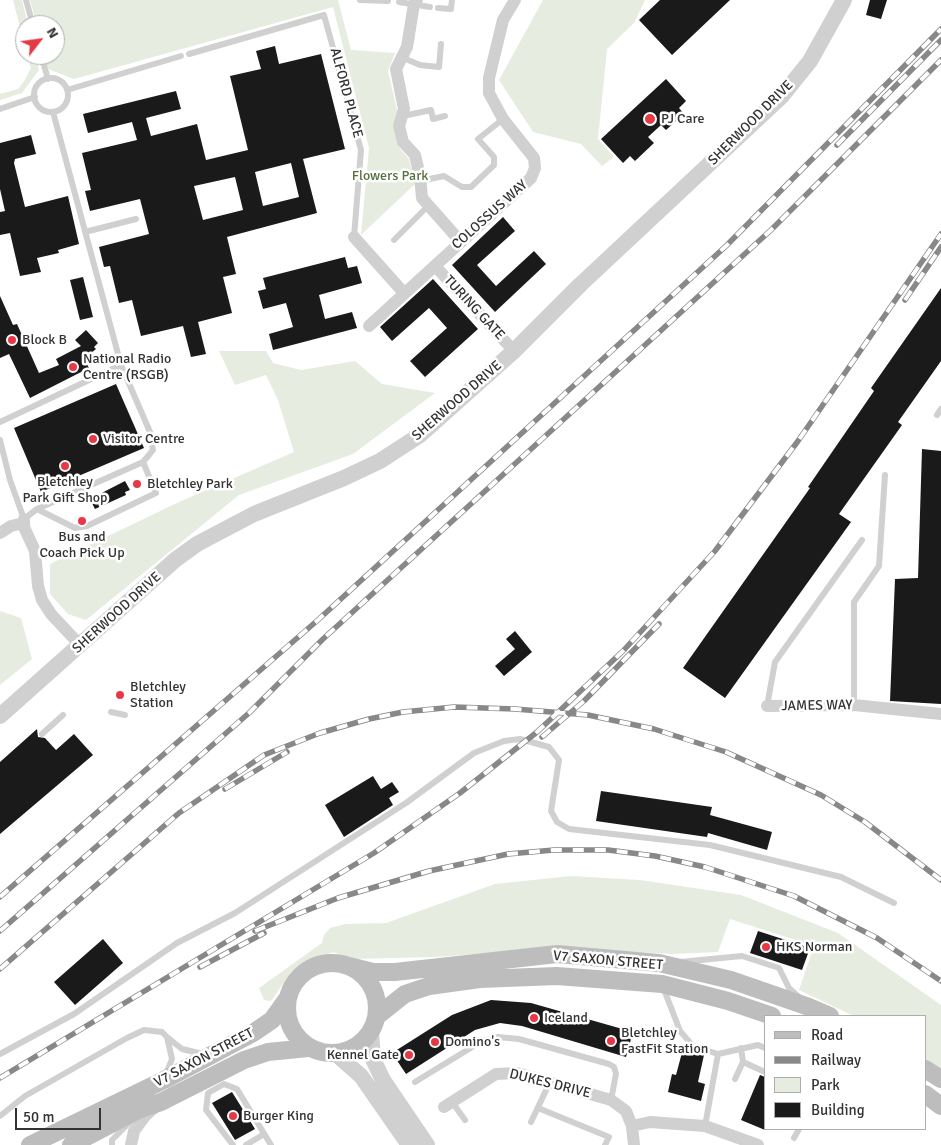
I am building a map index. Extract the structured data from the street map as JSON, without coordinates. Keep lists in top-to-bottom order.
{
  "streets": {
    "main road": ["V7 SAXON STREET"],
    "street": [
      "ALFORD PLACE",
      "SHERWOOD DRIVE",
      "COLOSSUS WAY",
      "TURING GATE",
      "JAMES WAY",
      "DUKES DRIVE"
    ]
  },
  "crossings": [
    ["ALFORD PLACE", "COLOSSUS WAY"],
    ["SHERWOOD DRIVE", "TURING GATE"],
    ["COLOSSUS WAY", "TURING GATE"]
  ],
  "parks": ["Flowers Park"],
  "places": [
    "PJ Care",
    "Block B",
    "National Radio Centre (RSGB)",
    "Visitor Centre",
    "Bletchley Park Gift Shop",
    "Bletchley Park",
    "Bus and Coach Pick Up",
    "Bletchley Station",
    "HKS Norman",
    "Iceland",
    "Bletchley FastFit Station",
    "Domino's",
    "Kennel Gate",
    "Burger King"
  ],
  "legend": [
    "Road",
    "Railway",
    "Park",
    "Building"
  ],
  "scale_bar": "50 m",
  "north": "top right"
}
